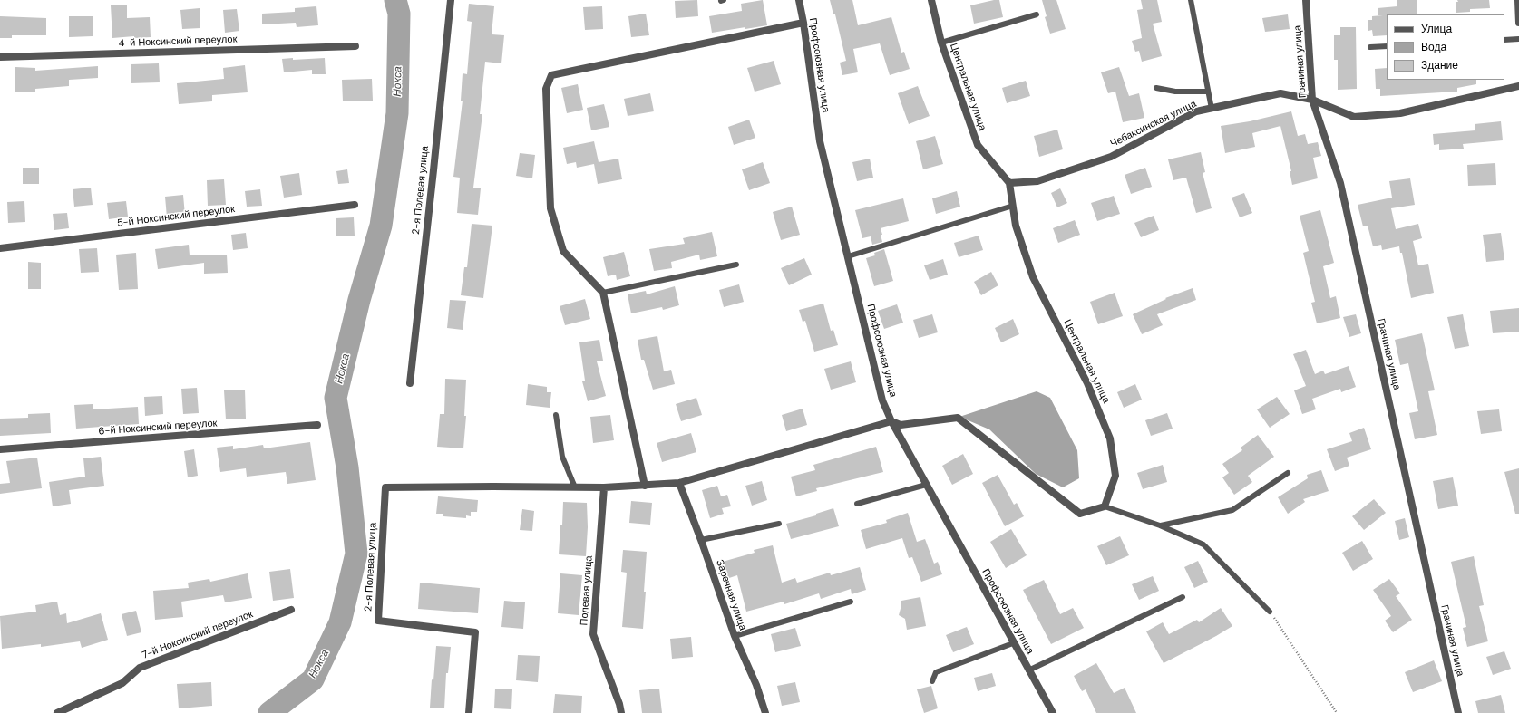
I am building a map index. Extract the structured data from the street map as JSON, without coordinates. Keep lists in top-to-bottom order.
{
  "streets": {
    "street": [
      "4-й Ноксинский переулок",
      "Грачиная улица",
      "Профсоюзная улица",
      "Центральная улица",
      "Чебаксинская улица",
      "2-я Полевая улица",
      "5-й Ноксинский переулок",
      "6-й Ноксинский переулок",
      "Полевая улица",
      "Заречная улица",
      "7-й Ноксинский переулок"
    ]
  },
  "crossings": [
    ["Грачиная улица", "Чебаксинская улица"],
    ["Центральная улица", "Чебаксинская улица"]
  ],
  "water": ["Нокса"],
  "legend": ["Улица", "Вода", "Здание"]
}
